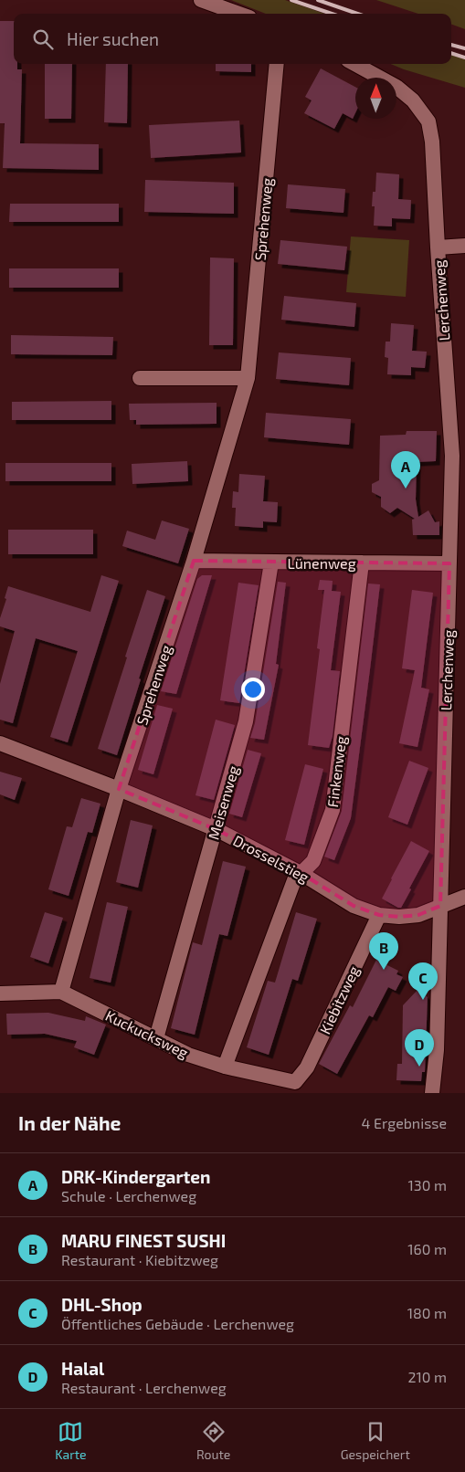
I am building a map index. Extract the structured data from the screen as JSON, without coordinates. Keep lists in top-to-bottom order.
{
  "streets": {
    "street": [
      "Sprehenweg",
      "Lerchenweg",
      "Lünenweg",
      "Finkenweg",
      "Meisenweg",
      "Drosselstieg",
      "Kiebitzweg",
      "Kuckucksweg"
    ]
  },
  "crossings": [
    ["Sprehenweg", "Lünenweg"],
    ["Sprehenweg", "Drosselstieg"],
    ["Sprehenweg", "Kuckucksweg"],
    ["Lerchenweg", "Lünenweg"],
    ["Lerchenweg", "Drosselstieg"],
    ["Lünenweg", "Finkenweg"],
    ["Lünenweg", "Meisenweg"],
    ["Finkenweg", "Drosselstieg"],
    ["Finkenweg", "Kuckucksweg"],
    ["Meisenweg", "Drosselstieg"],
    ["Meisenweg", "Kuckucksweg"],
    ["Drosselstieg", "Kiebitzweg"],
    ["Kiebitzweg", "Kuckucksweg"]
  ],
  "north": "top",
  "page": {
    "search": "Hier suchen",
    "pins": [
      "A",
      "B",
      "C",
      "D"
    ],
    "heading": ["In der Nähe", "4 Ergebnisse"],
    "list": [
      {
        "mark": "A",
        "name": "DRK-Kindergarten",
        "note": "Schule · Lerchenweg",
        "value": "130 m"
      },
      {
        "mark": "B",
        "name": "MARU FINEST SUSHI",
        "note": "Restaurant · Kiebitzweg",
        "value": "160 m"
      },
      {
        "mark": "C",
        "name": "DHL-Shop",
        "note": "Öffentliches Gebäude · Lerchenweg",
        "value": "180 m"
      },
      {
        "mark": "D",
        "name": "Halal",
        "note": "Restaurant · Lerchenweg",
        "value": "210 m"
      }
    ],
    "nav": ["Karte", "Route", "Gespeichert"]
  }
}
